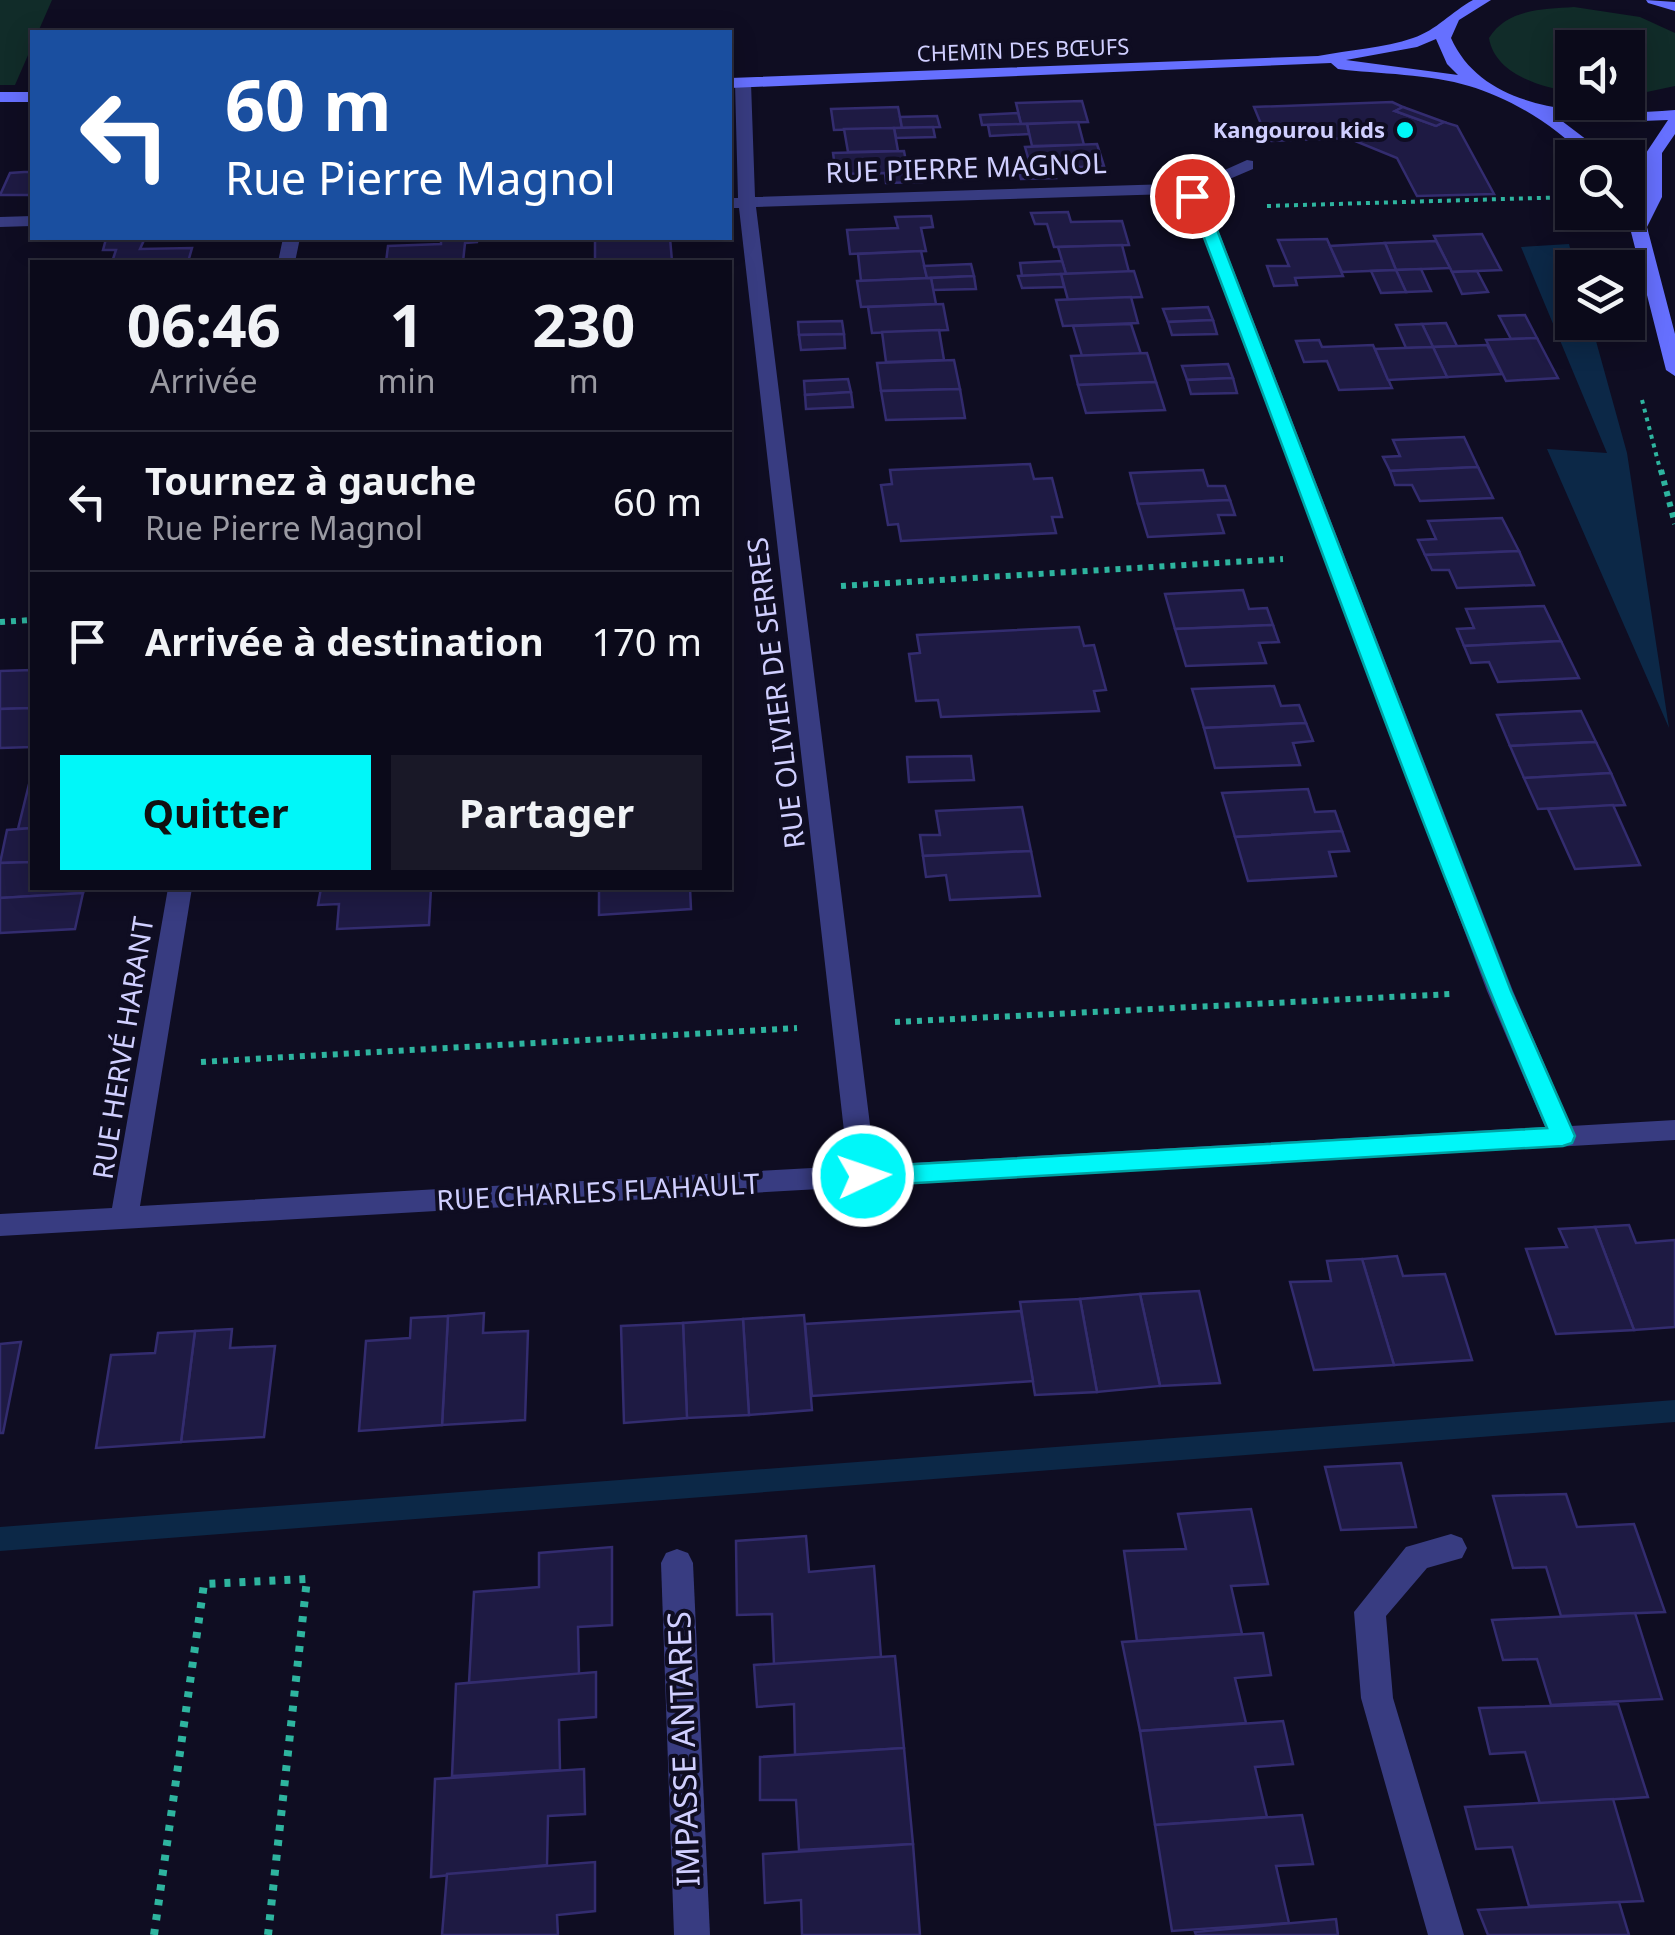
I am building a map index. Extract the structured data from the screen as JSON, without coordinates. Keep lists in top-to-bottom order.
{
  "streets": {
    "main road": ["CHEMIN DES BŒUFS"],
    "street": [
      "RUE PIERRE MAGNOL",
      "RUE OLIVIER DE SERRES",
      "RUE HERVÉ HARANT",
      "RUE CHARLES FLAHAULT",
      "IMPASSE ANTARES"
    ]
  },
  "crossings": [
    ["CHEMIN DES BŒUFS", "RUE OLIVIER DE SERRES"],
    ["RUE PIERRE MAGNOL", "RUE OLIVIER DE SERRES"],
    ["RUE OLIVIER DE SERRES", "RUE CHARLES FLAHAULT"],
    ["RUE HERVÉ HARANT", "RUE CHARLES FLAHAULT"]
  ],
  "places": ["Kangourou kids"],
  "page": {
    "turn": ["60 m", "Rue Pierre Magnol"],
    "eta": [
      "06:46",
      "Arrivée",
      "1",
      "min",
      "230",
      "m"
    ],
    "list": [
      {
        "name": "Tournez à gauche",
        "note": "Rue Pierre Magnol",
        "value": "60 m"
      },
      {
        "name": "Arrivée à destination",
        "value": "170 m"
      }
    ],
    "buttons": ["Quitter", "Partager"]
  }
}
